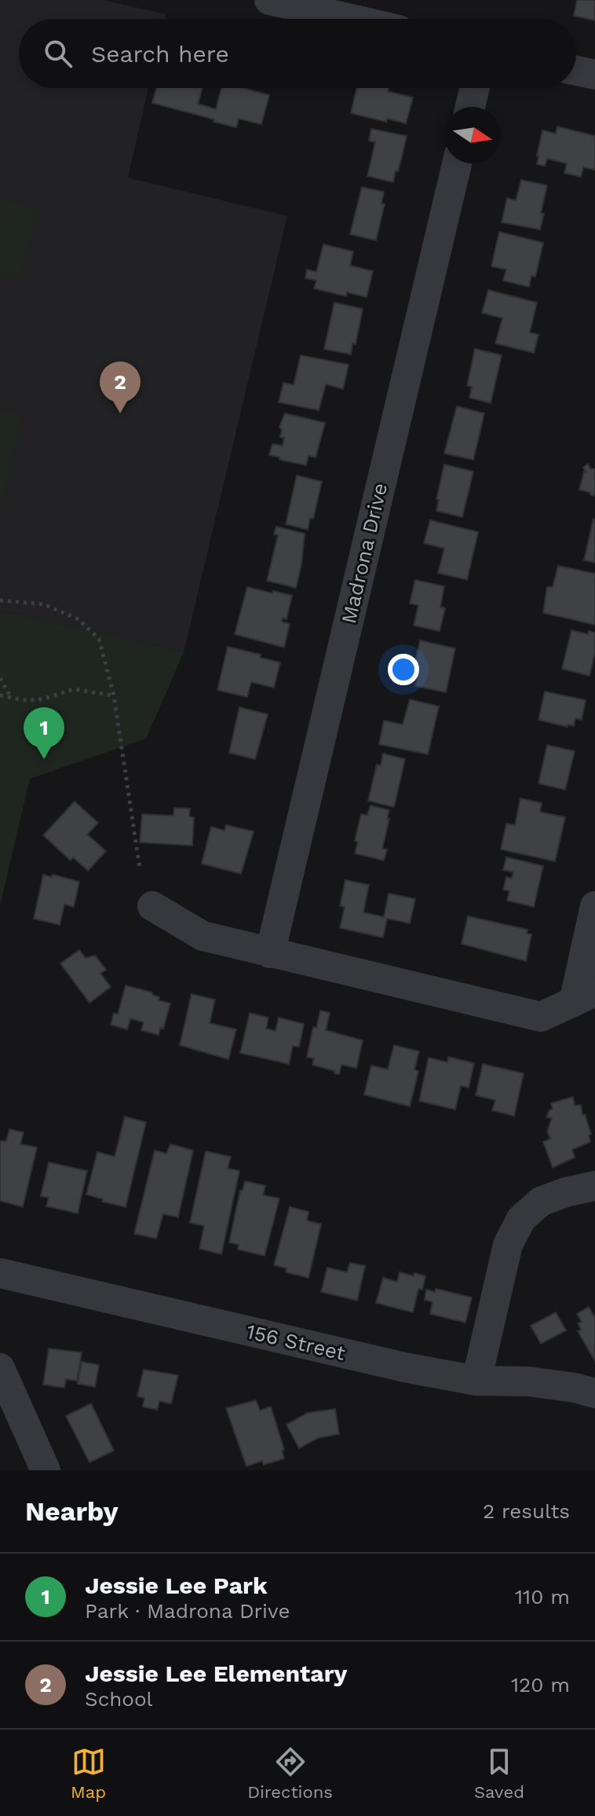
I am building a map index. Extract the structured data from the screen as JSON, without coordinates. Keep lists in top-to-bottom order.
{
  "streets": {
    "street": ["Madrona Drive", "156 Street"]
  },
  "north": "right",
  "page": {
    "search": "Search here",
    "pins": ["2", "1"],
    "heading": ["Nearby", "2 results"],
    "list": [
      {
        "mark": "1",
        "name": "Jessie Lee Park",
        "note": "Park · Madrona Drive",
        "value": "110 m"
      },
      {
        "mark": "2",
        "name": "Jessie Lee Elementary",
        "note": "School",
        "value": "120 m"
      }
    ],
    "nav": ["Map", "Directions", "Saved"]
  }
}
